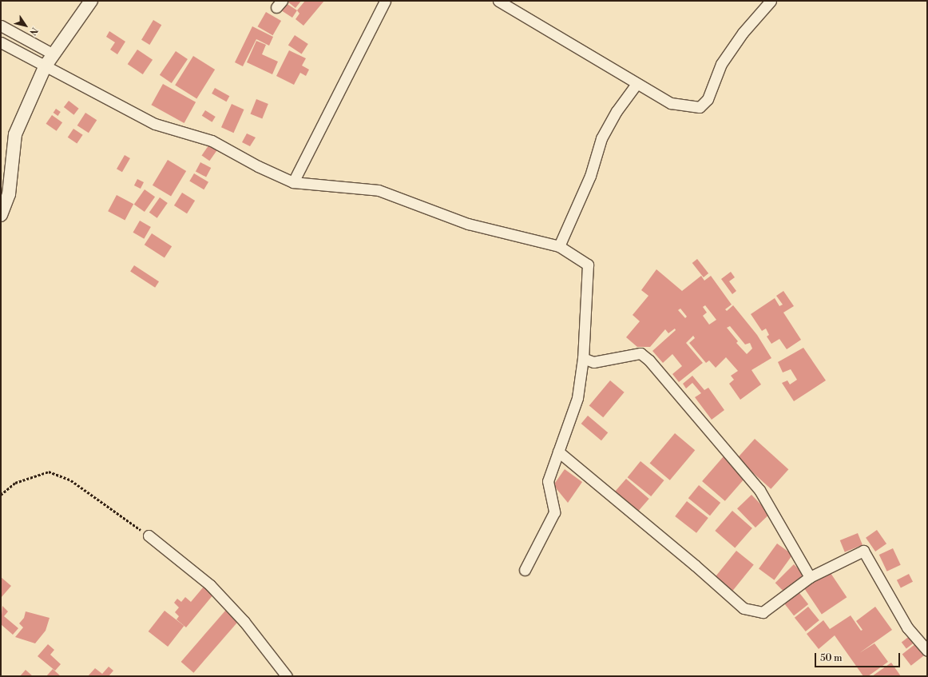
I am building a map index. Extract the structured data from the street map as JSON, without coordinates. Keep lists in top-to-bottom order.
{
  "scale_bar": "50 m",
  "north": "bottom right"
}
